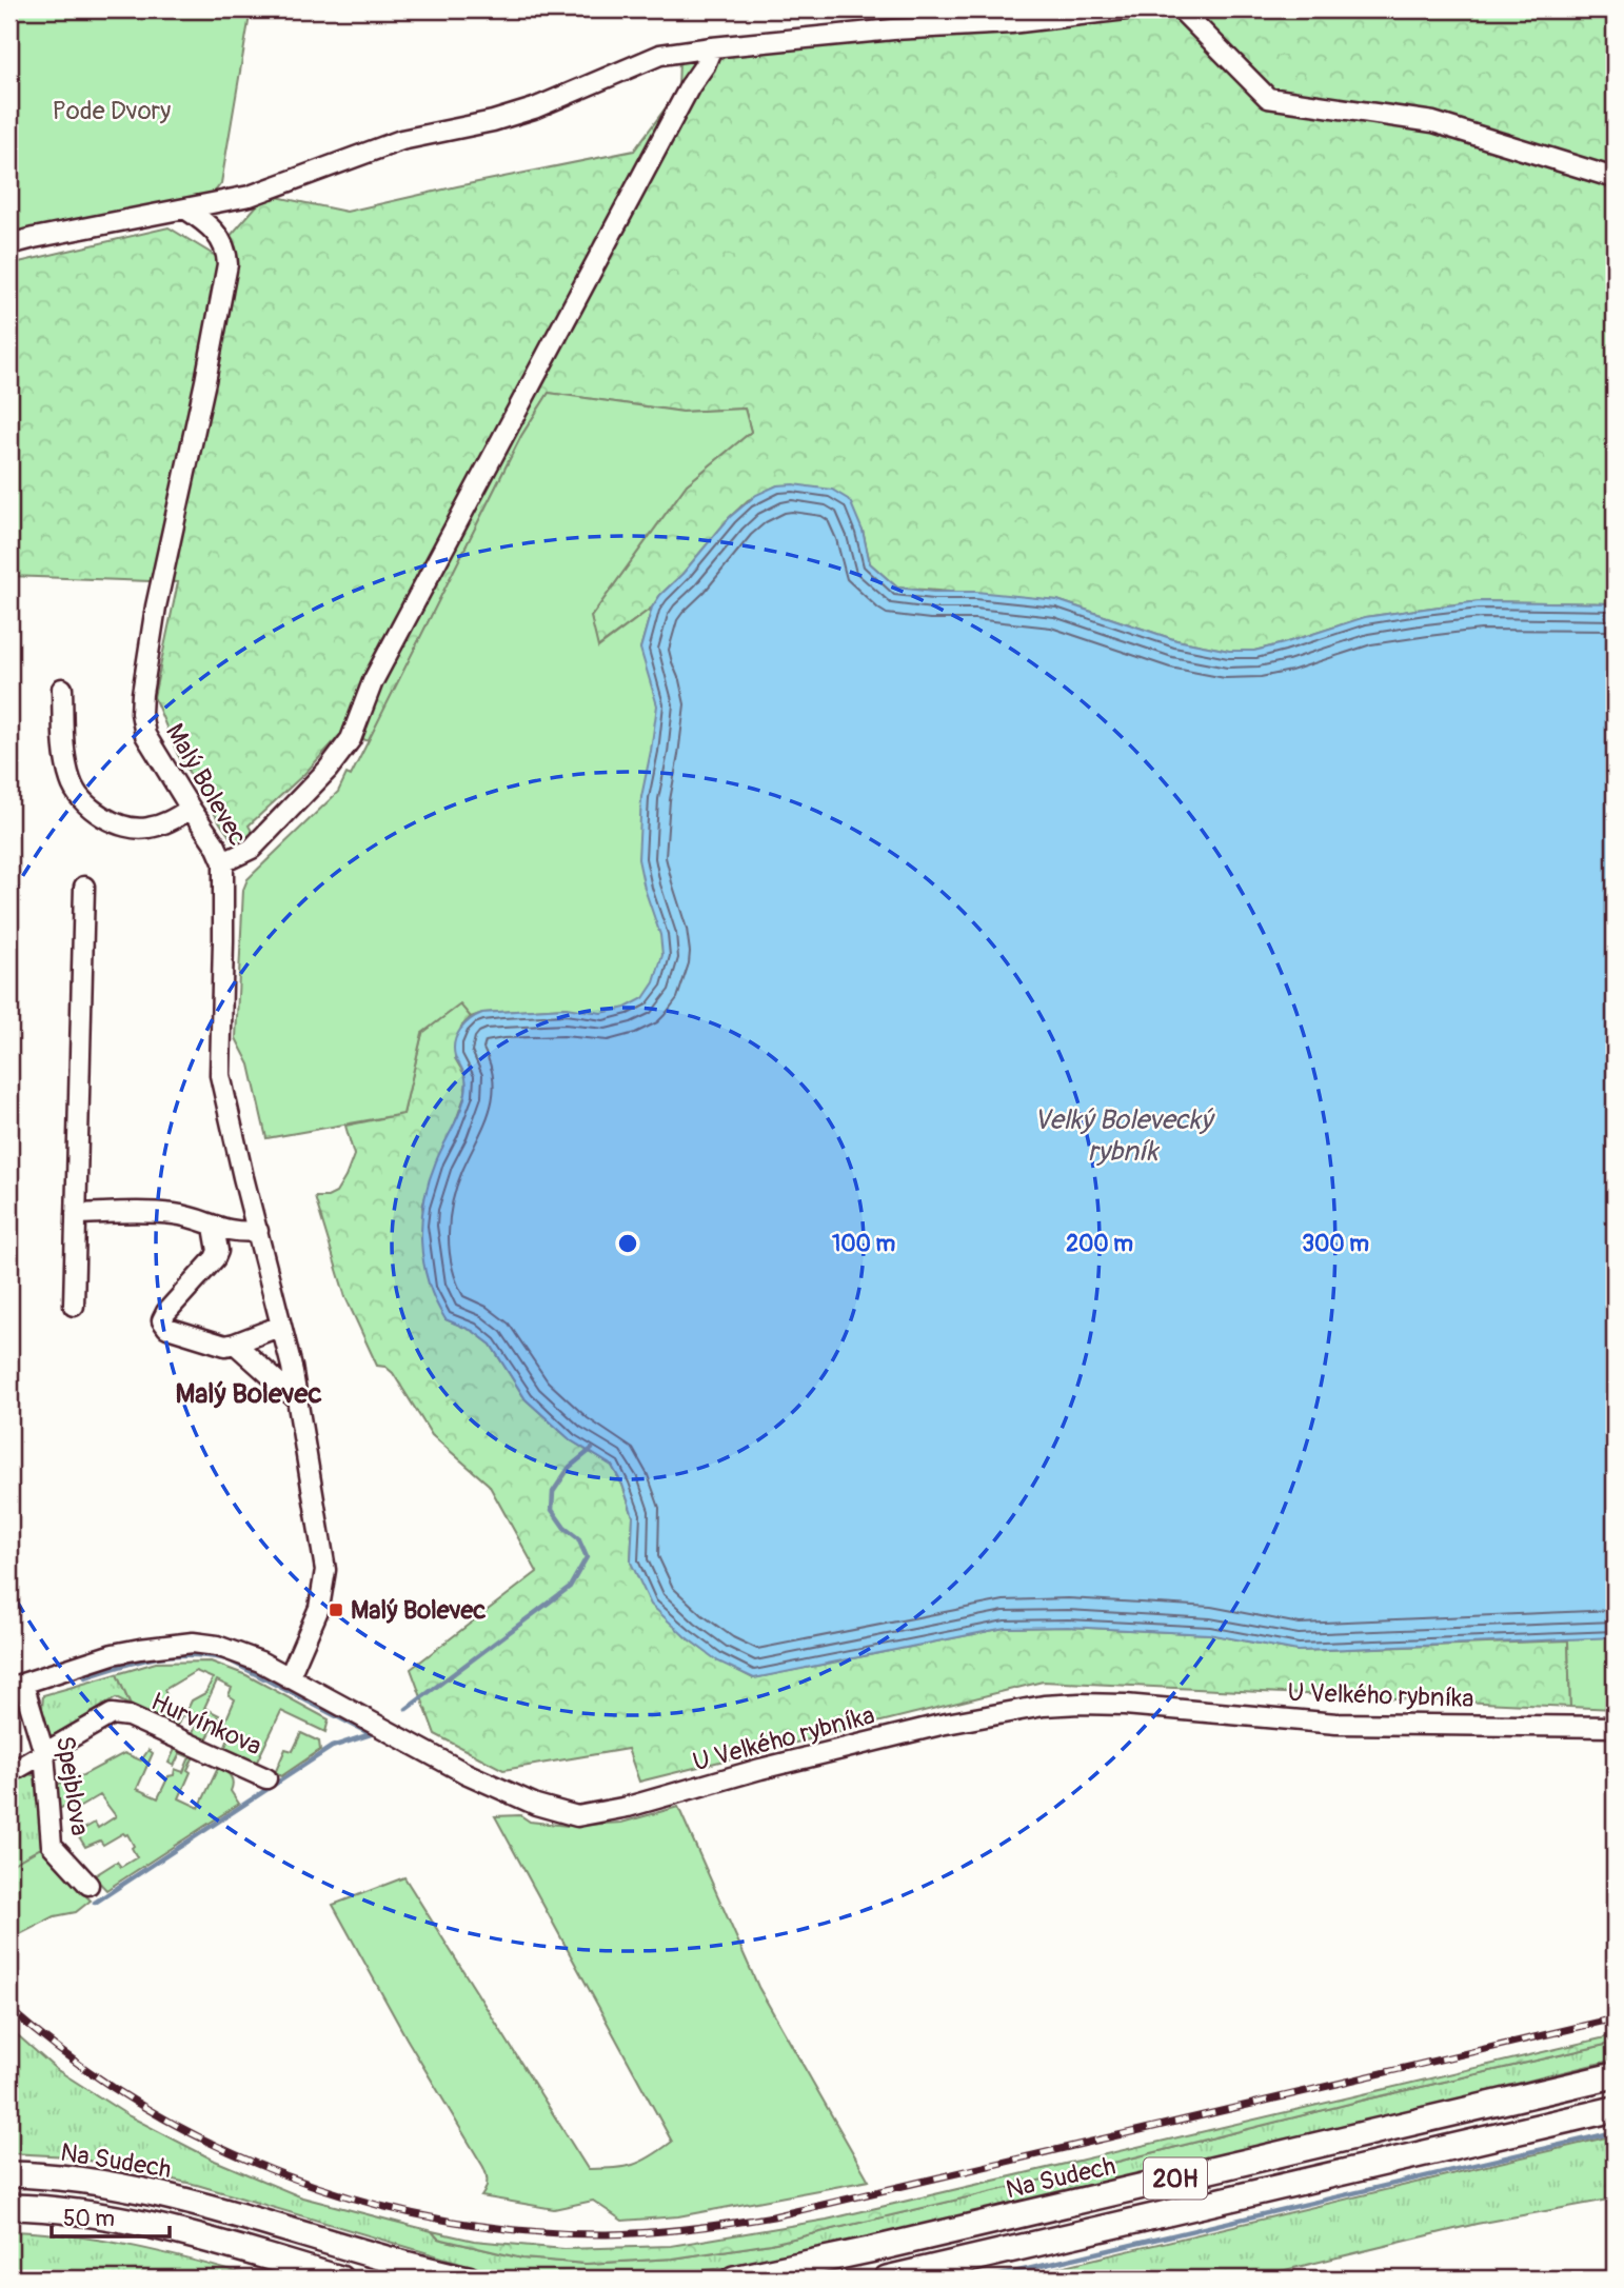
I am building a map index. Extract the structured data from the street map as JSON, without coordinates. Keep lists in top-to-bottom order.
{
  "streets": {
    "main road": ["Na Sudech", "20H"],
    "street": [
      "Malý Bolevec",
      "U Velkého rybníka",
      "Hurvínkova",
      "Spejblova"
    ]
  },
  "crossings": [
    ["Malý Bolevec", "U Velkého rybníka"],
    ["U Velkého rybníka", "Spejblova"],
    ["Hurvínkova", "Spejblova"]
  ],
  "districts": ["Malý Bolevec"],
  "water": ["Velký Bolevecký rybník"],
  "parks": ["Pode Dvory"],
  "places": {
    "transit": ["Malý Bolevec"]
  },
  "scale_bar": "50 m",
  "rings": ["100 m", "200 m", "300 m"]
}
